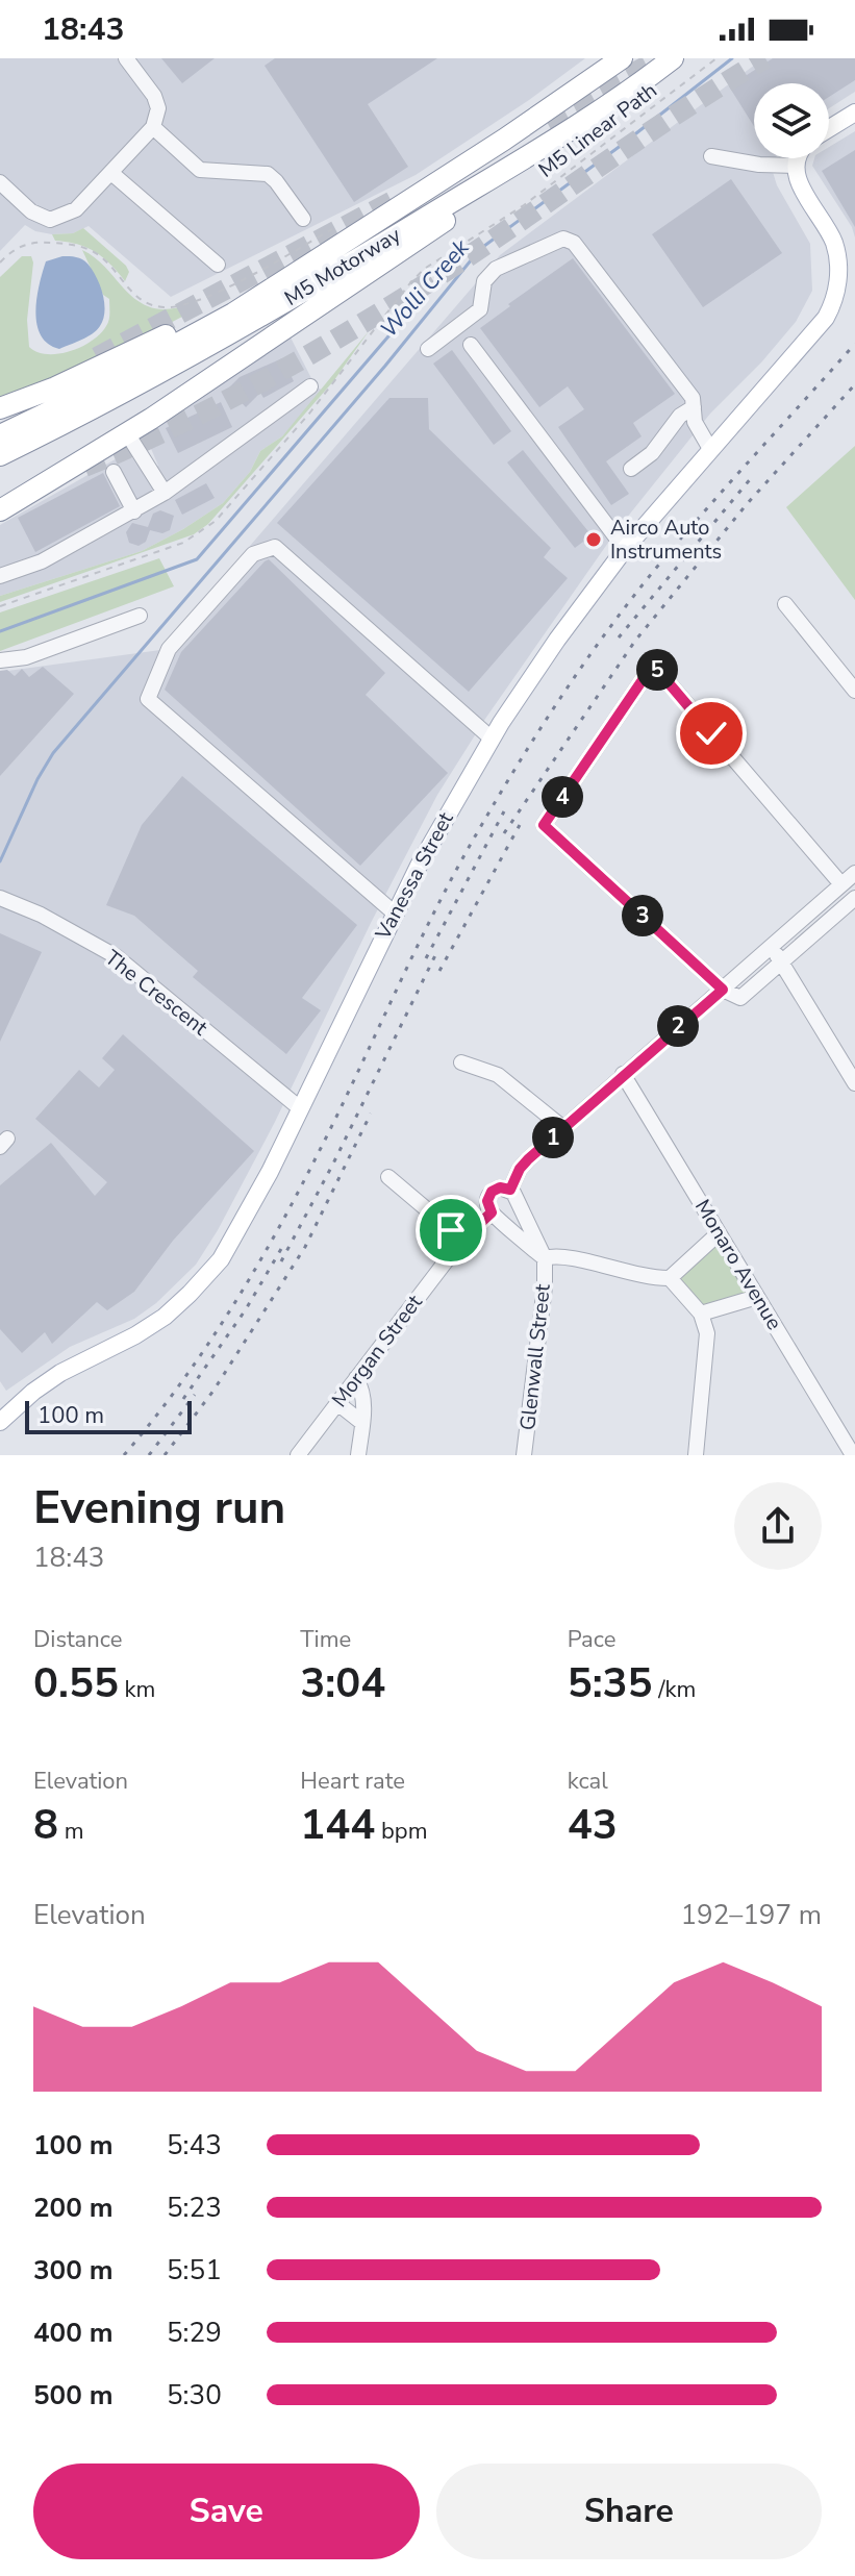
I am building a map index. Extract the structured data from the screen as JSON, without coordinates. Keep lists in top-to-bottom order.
{
  "streets": {
    "highway": ["M5 Motorway"],
    "main road": ["Vanessa Street"],
    "street": [
      "The Crescent",
      "Monaro Avenue",
      "Morgan Street",
      "Glenwall Street"
    ],
    "path": ["M5 Linear Path"]
  },
  "crossings": [
    ["Vanessa Street", "The Crescent"]
  ],
  "water": ["Wolli Creek"],
  "places": ["Airco Auto Instruments"],
  "scale_bar": "100 m",
  "page": {
    "status": "18:43",
    "pins": [
      "5",
      "4",
      "3",
      "2",
      "1"
    ],
    "scale": "100 m",
    "heading": ["Evening run", "18:43"],
    "stats": [
      ["Distance", "0.55 km"],
      ["Time", "3:04"],
      ["Pace", "5:35 /km"],
      ["Elevation", "8 m"],
      ["Heart rate", "144 bpm"],
      ["kcal", "43"]
    ],
    "chart": ["Elevation", "192–197 m"],
    "list": [
      {
        "name": "100 m",
        "note": "5:43"
      },
      {
        "name": "200 m",
        "note": "5:23"
      },
      {
        "name": "300 m",
        "note": "5:51"
      },
      {
        "name": "400 m",
        "note": "5:29"
      },
      {
        "name": "500 m",
        "note": "5:30"
      }
    ],
    "buttons": ["Save", "Share"]
  }
}
